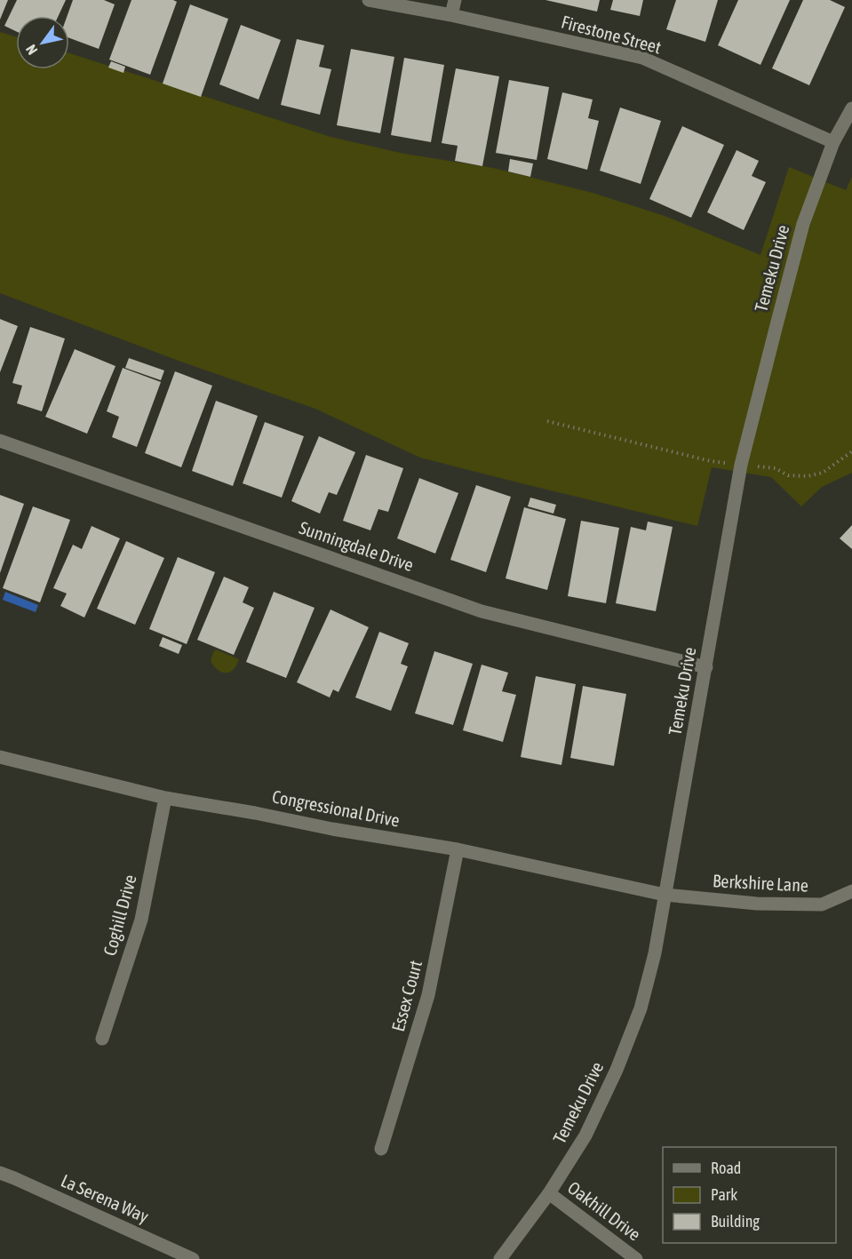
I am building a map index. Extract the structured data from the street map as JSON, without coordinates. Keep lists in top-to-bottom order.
{
  "streets": {
    "street": [
      "Firestone Street",
      "Temeku Drive",
      "Sunningdale Drive",
      "Congressional Drive",
      "Berkshire Lane",
      "Coghill Drive",
      "Essex Court",
      "La Serena Way",
      "Oakhill Drive"
    ]
  },
  "crossings": [
    ["Firestone Street", "Temeku Drive"],
    ["Temeku Drive", "Sunningdale Drive"],
    ["Temeku Drive", "Congressional Drive"],
    ["Temeku Drive", "Berkshire Lane"],
    ["Temeku Drive", "Oakhill Drive"],
    ["Congressional Drive", "Berkshire Lane"],
    ["Congressional Drive", "Coghill Drive"],
    ["Congressional Drive", "Essex Court"]
  ],
  "legend": ["Road", "Park", "Building"],
  "north": "bottom left"
}
